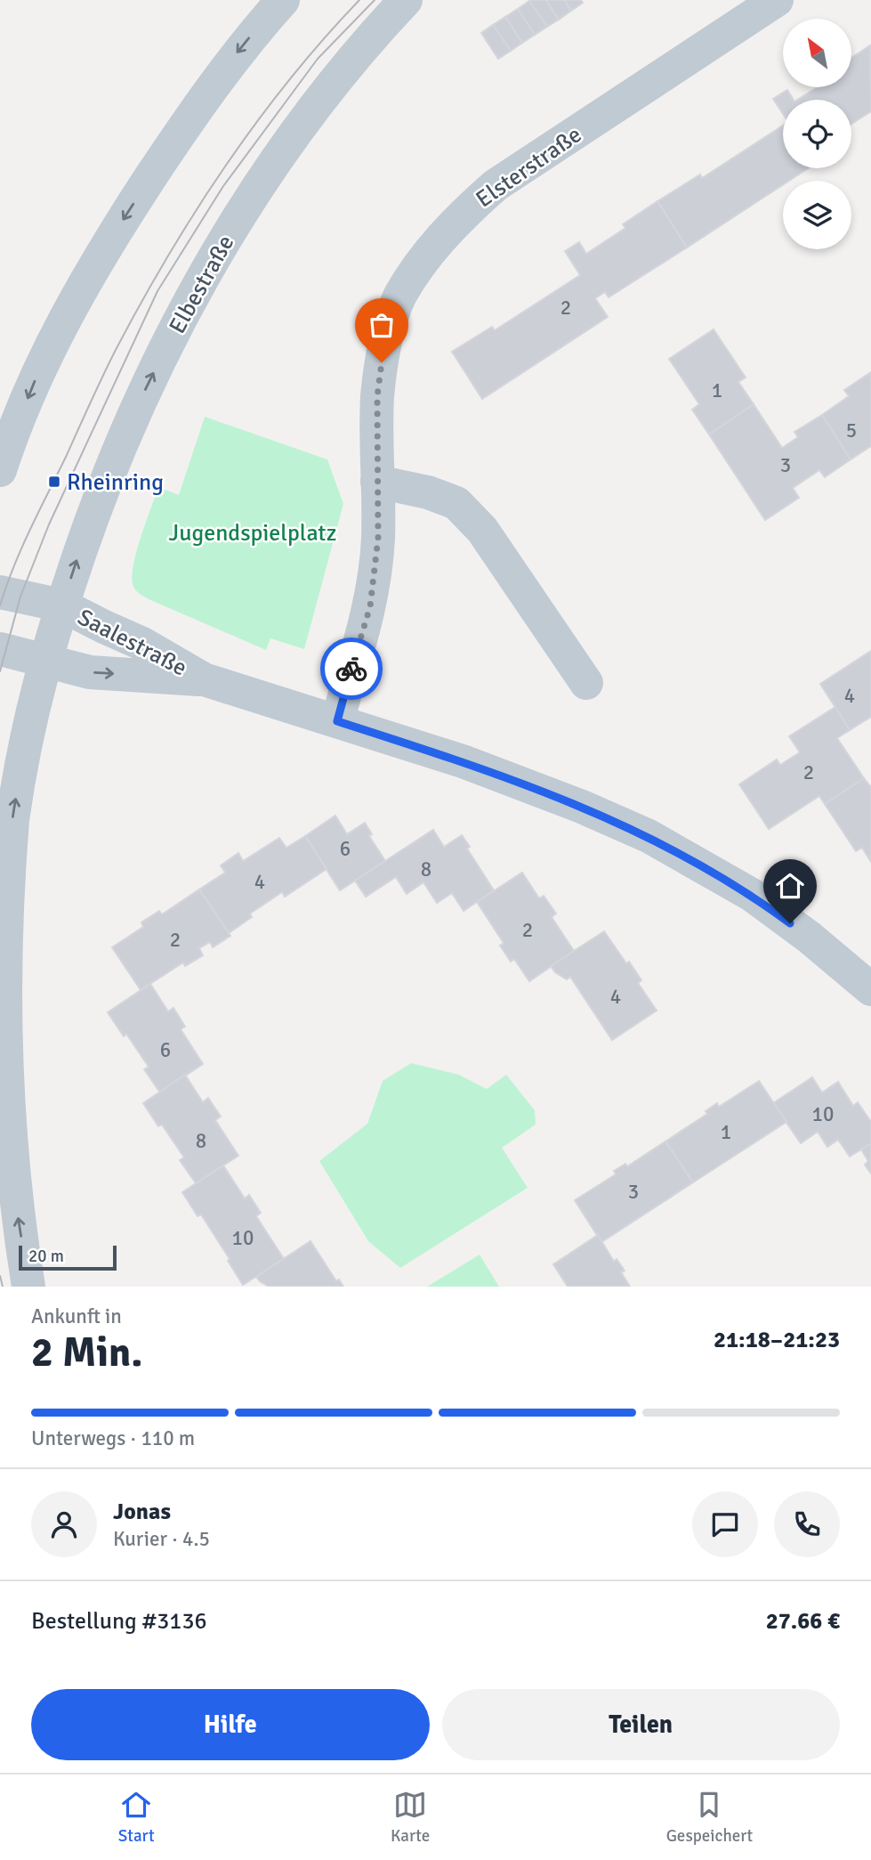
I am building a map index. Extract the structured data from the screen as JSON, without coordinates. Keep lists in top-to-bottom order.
{
  "streets": {
    "street": ["Elsterstraße", "Elbestraße", "Saalestraße"]
  },
  "crossings": [
    ["Elsterstraße", "Saalestraße"],
    ["Elbestraße", "Saalestraße"]
  ],
  "parks": ["Jugendspielplatz"],
  "places": {
    "transit": ["Rheinring"]
  },
  "house_numbers": [
    "2",
    "1",
    "5",
    "3",
    "4",
    "2",
    "6",
    "8",
    "4",
    "2",
    "2",
    "4",
    "6",
    "10",
    "1",
    "8",
    "3",
    "10"
  ],
  "scale_bar": "20 m",
  "north": "top left",
  "page": {
    "scale": "20 m",
    "heading": ["2 Min.", "Ankunft in", "21:18–21:23"],
    "panel": [
      "Jonas",
      "Kurier · 4.5",
      "Bestellung #3136",
      "27.66 €"
    ],
    "bar": "Unterwegs · 110 m",
    "buttons": ["Hilfe", "Teilen"],
    "tabs": ["Start", "Karte", "Gespeichert"]
  }
}
